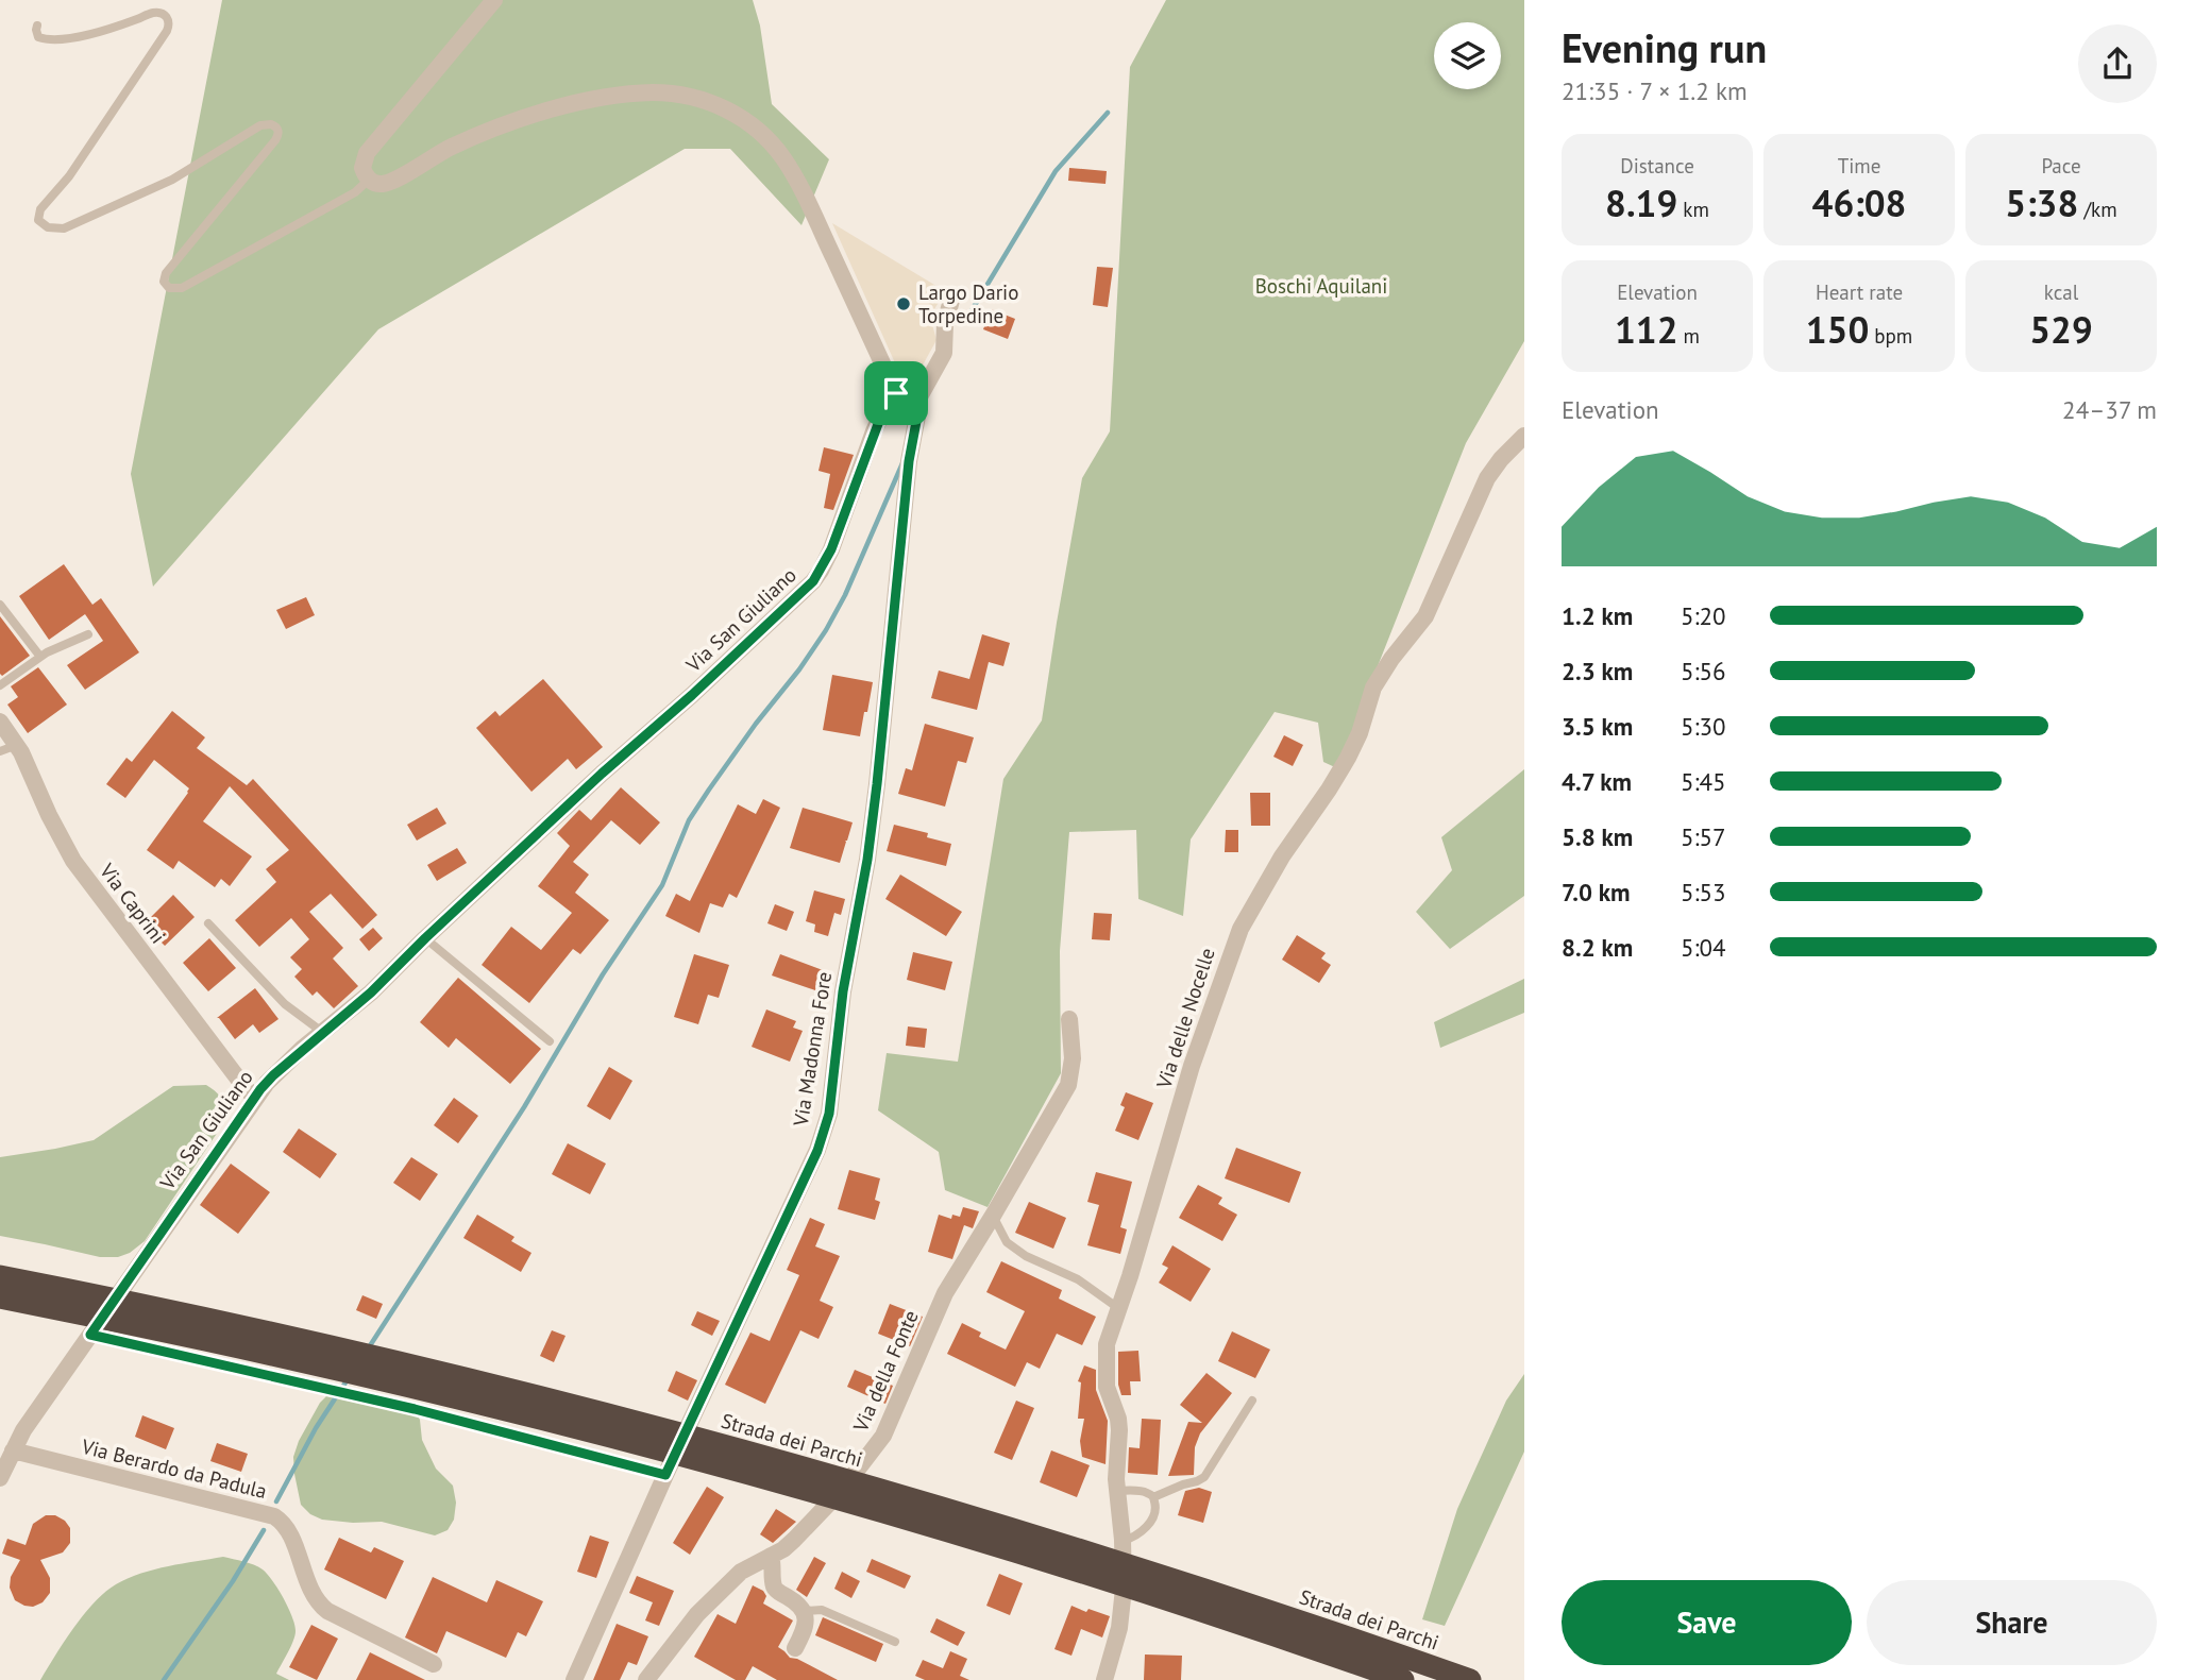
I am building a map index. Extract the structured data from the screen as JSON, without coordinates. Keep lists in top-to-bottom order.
{
  "streets": {
    "highway": ["Strada dei Parchi"],
    "street": [
      "Via San Giuliano",
      "Via Caprini",
      "Via delle Nocelle",
      "Via Madonna Fore",
      "Via della Fonte",
      "Via Berardo da Padula"
    ]
  },
  "crossings": [
    ["Via San Giuliano", "Via Caprini"],
    ["Via San Giuliano", "Via Berardo da Padula"]
  ],
  "parks": ["Boschi Aquilani"],
  "places": ["Largo Dario Torpedine"],
  "page": {
    "heading": ["Evening run", "21:35 · 7 × 1.2 km"],
    "stats": [
      ["Distance", "8.19 km"],
      ["Time", "46:08"],
      ["Pace", "5:38 /km"],
      ["Elevation", "112 m"],
      ["Heart rate", "150 bpm"],
      ["kcal", "529"]
    ],
    "chart": ["Elevation", "24–37 m"],
    "list": [
      {
        "name": "1.2 km",
        "note": "5:20"
      },
      {
        "name": "2.3 km",
        "note": "5:56"
      },
      {
        "name": "3.5 km",
        "note": "5:30"
      },
      {
        "name": "4.7 km",
        "note": "5:45"
      },
      {
        "name": "5.8 km",
        "note": "5:57"
      },
      {
        "name": "7.0 km",
        "note": "5:53"
      },
      {
        "name": "8.2 km",
        "note": "5:04"
      }
    ],
    "buttons": ["Save", "Share"]
  }
}
